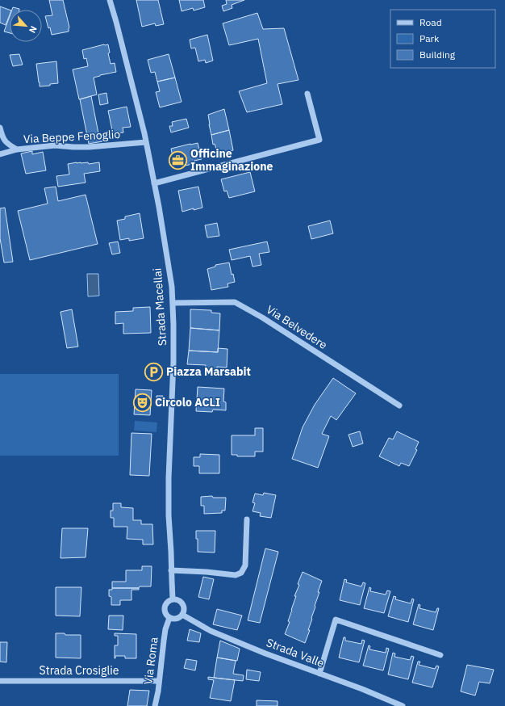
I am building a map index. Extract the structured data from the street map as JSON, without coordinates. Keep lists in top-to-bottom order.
{
  "streets": {
    "street": [
      "Via Beppe Fenoglio",
      "Strada Macellai",
      "Via Belvedere",
      "Strada Valle",
      "Via Roma",
      "Strada Crosiglie"
    ]
  },
  "crossings": [
    ["Via Beppe Fenoglio", "Strada Macellai"],
    ["Strada Macellai", "Via Belvedere"],
    ["Strada Macellai", "Strada Valle"],
    ["Strada Macellai", "Via Roma"],
    ["Strada Valle", "Via Roma"],
    ["Via Roma", "Strada Crosiglie"]
  ],
  "places": {
    "office": ["Officine Immaginazione"],
    "parking": ["Piazza Marsabit"],
    "theatre": ["Circolo ACLI"]
  },
  "legend": ["Road", "Park", "Building"],
  "north": "bottom right"
}
